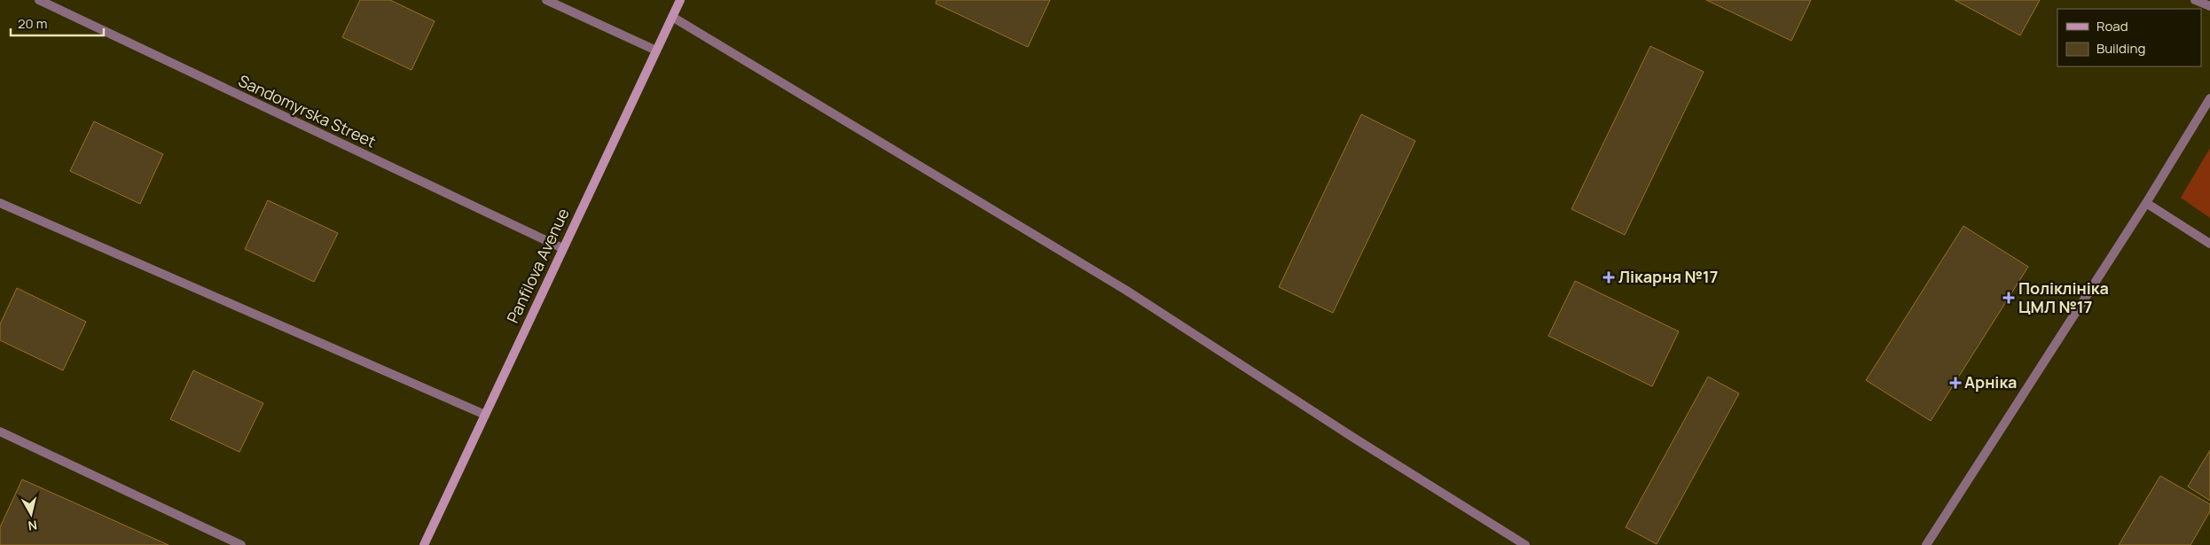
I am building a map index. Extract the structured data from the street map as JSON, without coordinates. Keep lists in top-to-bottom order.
{
  "streets": {
    "street": ["Sandomyrska Street", "Panfilova Avenue"]
  },
  "crossings": [
    ["Sandomyrska Street", "Panfilova Avenue"]
  ],
  "places": {
    "health": ["Лікарня №17", "Поліклініка ЦМЛ №17", "Арніка"]
  },
  "legend": ["Road", "Building"],
  "scale_bar": "20 m",
  "north": "bottom"
}
